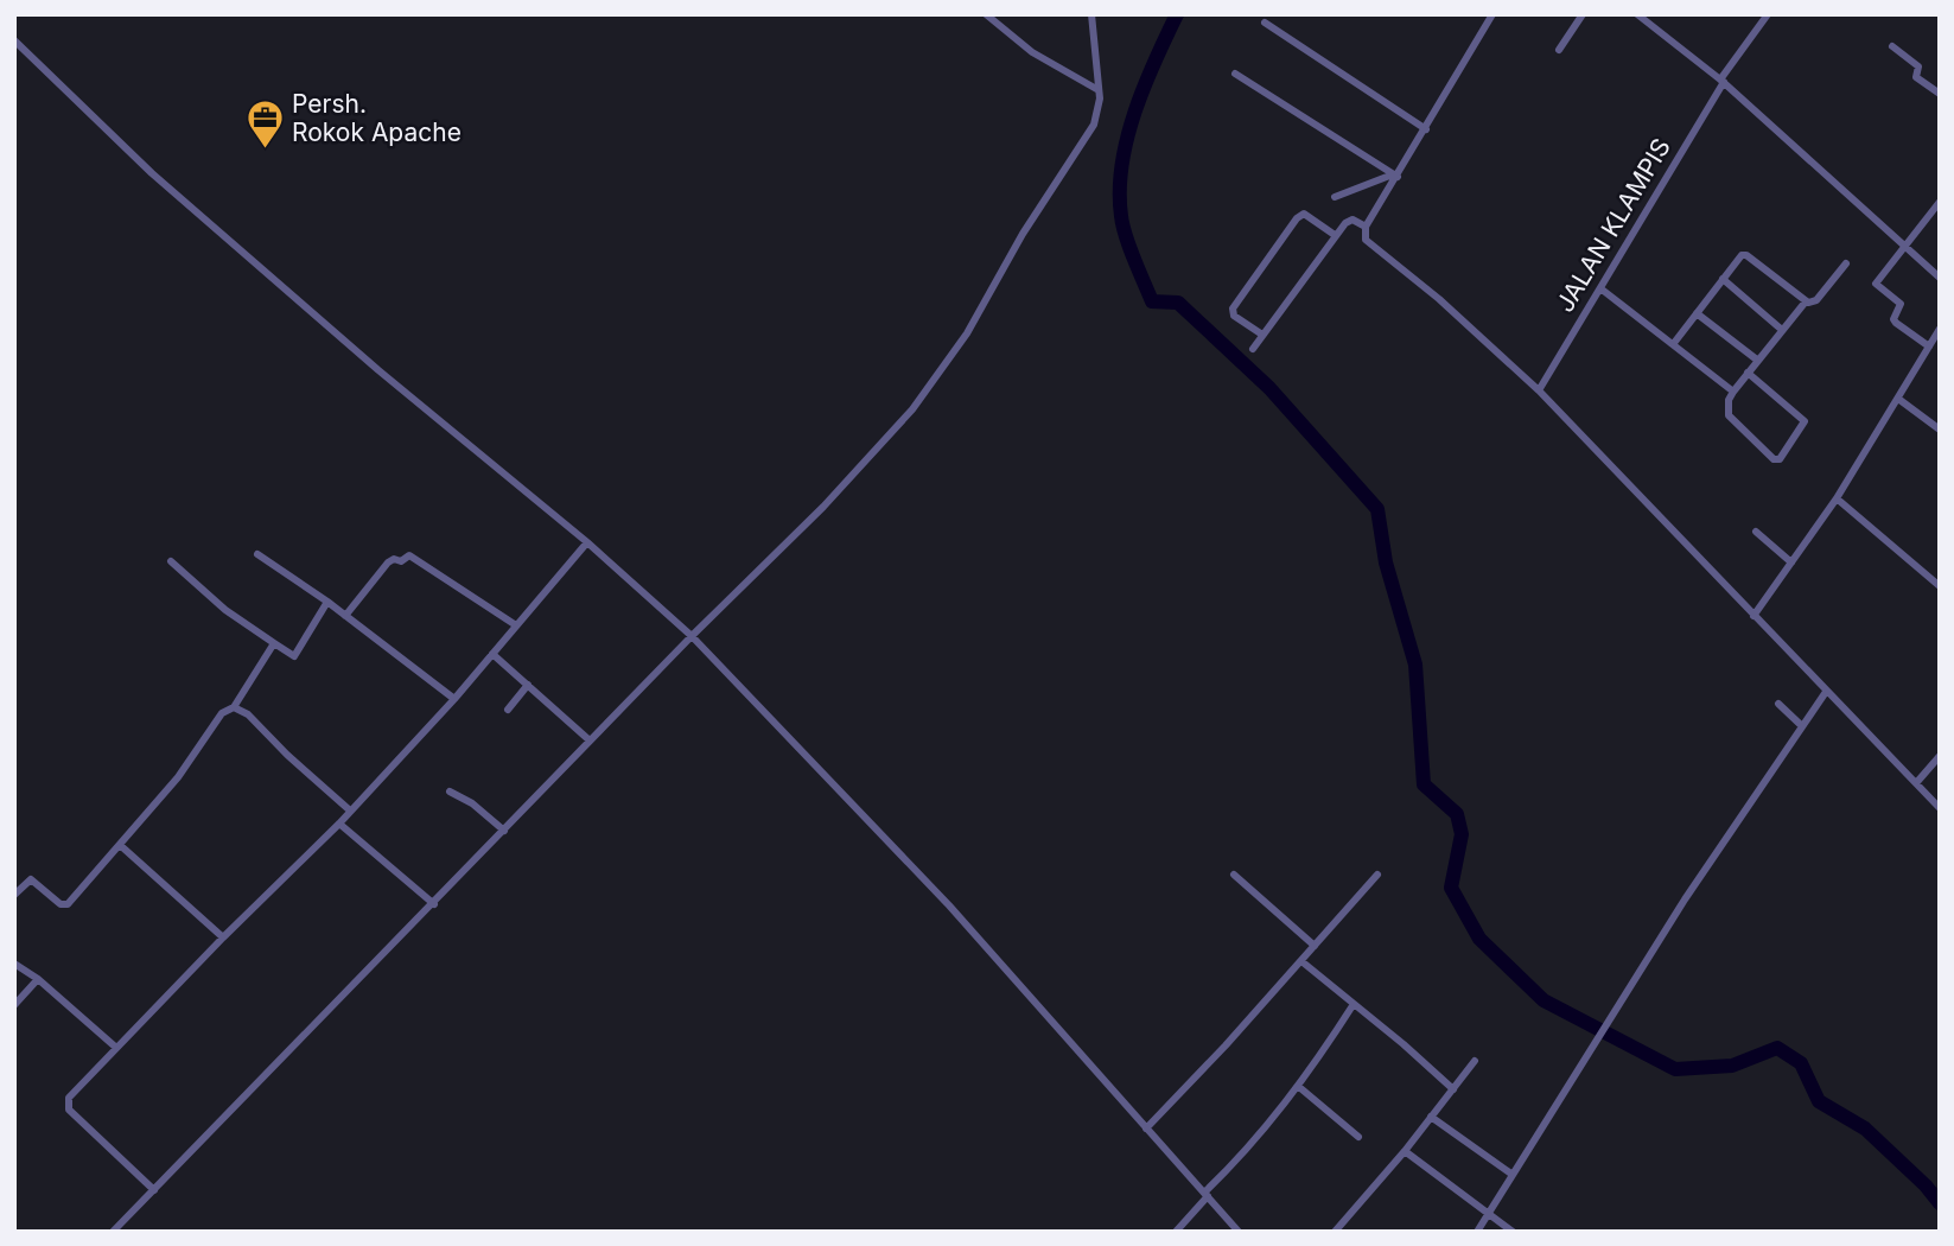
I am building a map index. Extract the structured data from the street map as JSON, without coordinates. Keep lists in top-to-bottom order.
{
  "streets": {
    "street": ["JALAN KLAMPIS"]
  },
  "places": {
    "office": ["Persh. Rokok Apache"]
  }
}
